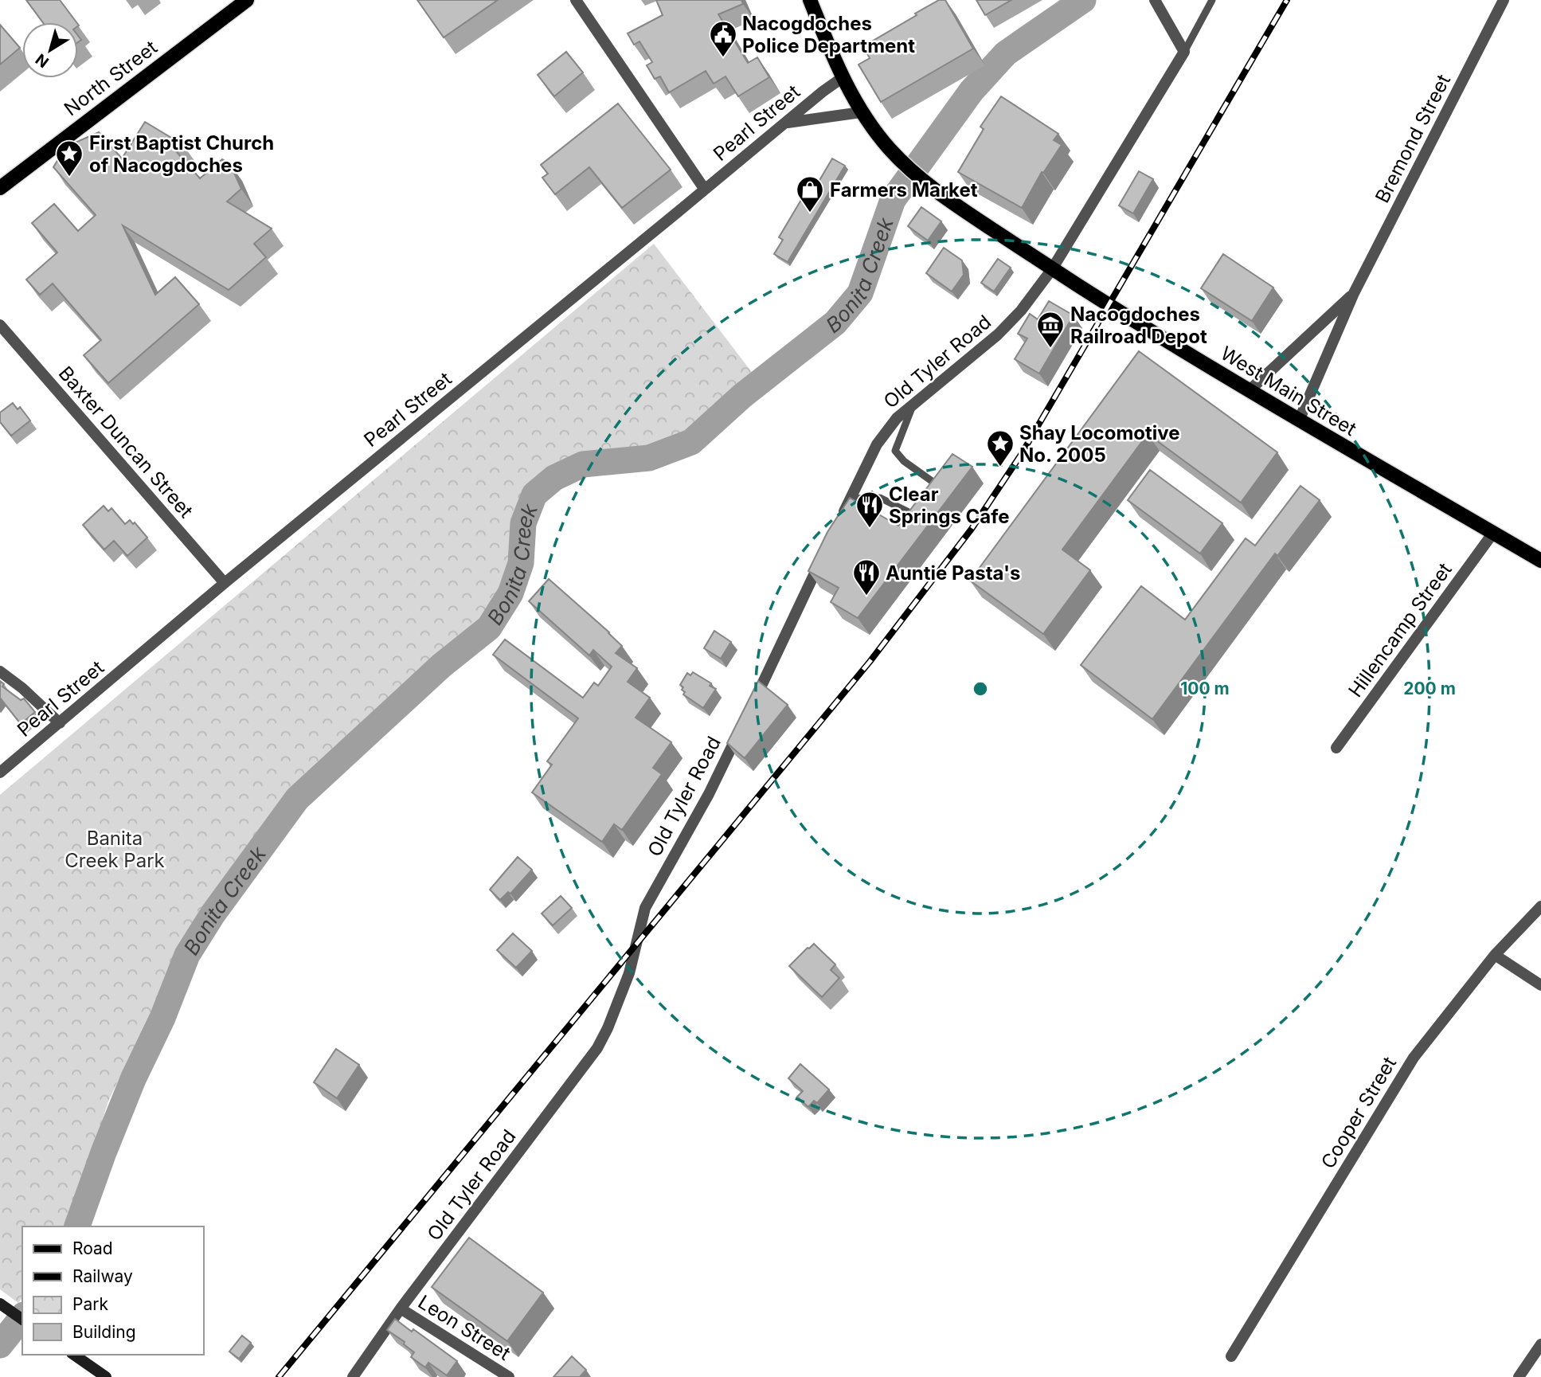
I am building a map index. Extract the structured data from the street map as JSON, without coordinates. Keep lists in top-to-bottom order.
{
  "streets": {
    "main road": ["North Street", "West Main Street"],
    "street": [
      "Pearl Street",
      "Bremond Street",
      "Old Tyler Road",
      "Baxter Duncan Street",
      "Hillencamp Street",
      "Cooper Street",
      "Leon Street"
    ]
  },
  "crossings": [
    ["Pearl Street", "West Main Street"],
    ["Pearl Street", "Baxter Duncan Street"],
    ["Bremond Street", "West Main Street"],
    ["Old Tyler Road", "West Main Street"],
    ["Old Tyler Road", "Leon Street"],
    ["West Main Street", "Hillencamp Street"]
  ],
  "water": ["Bonita Creek"],
  "parks": ["Banita Creek Park"],
  "places": {
    "public building": ["Nacogdoches Police Department"],
    "place": ["First Baptist Church of Nacogdoches", "Shay Locomotive No. 2005"],
    "shop": ["Farmers Market"],
    "museum": ["Nacogdoches Railroad Depot"],
    "restaurant": ["Clear Springs Cafe", "Auntie Pasta's"]
  },
  "legend": [
    "Road",
    "Railway",
    "Park",
    "Building"
  ],
  "north": "bottom left",
  "rings": ["100 m", "200 m"]
}
